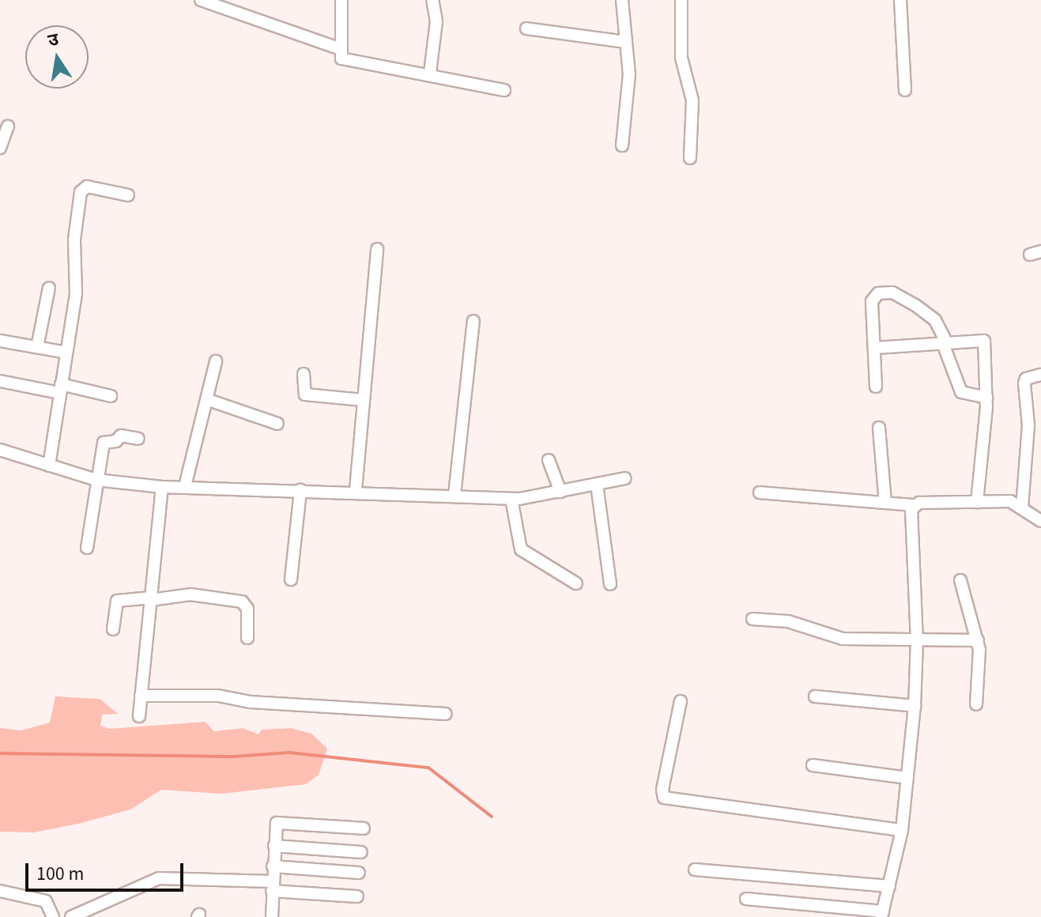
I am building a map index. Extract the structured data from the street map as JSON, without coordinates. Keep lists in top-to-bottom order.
{
  "scale_bar": "100 m",
  "north": "top"
}
